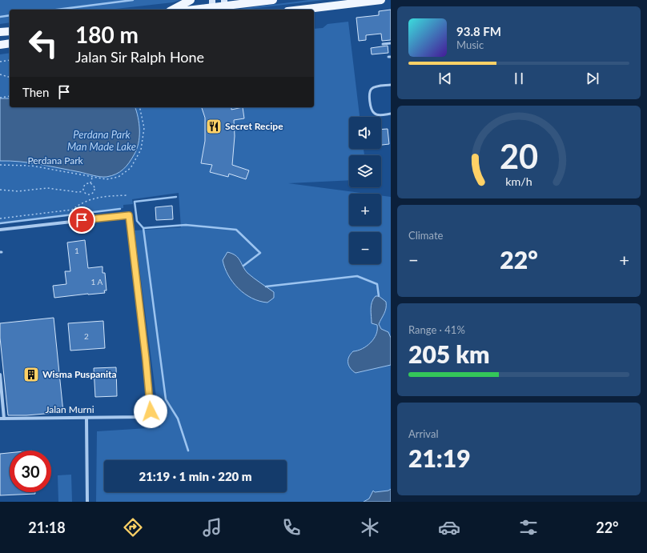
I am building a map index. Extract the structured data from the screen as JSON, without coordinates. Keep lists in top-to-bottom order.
{
  "streets": {
    "street": ["Jalan Murni"]
  },
  "water": ["Perdana Park Man Made Lake"],
  "parks": ["Perdana Park"],
  "places": {
    "restaurant": ["Secret Recipe"],
    "building": ["Wisma Puspanita"]
  },
  "house_numbers": ["1", "1 A", "2"],
  "page": {
    "turn": ["180 m", "Jalan Sir Ralph Hone"],
    "song": ["93.8 FM", "Music"],
    "then": "Then",
    "map_buttons": ["+", "−"],
    "tile": [
      "Climate",
      ["Range · 41%", "205 km"],
      ["Arrival", "21:19"]
    ],
    "heat": ["−", "22°", "+"],
    "limit": "30",
    "trip": "21:19 · 1 min · 220 m",
    "tabs": ["21:18", "22°"],
    "gauge": ["20", "km/h"]
  }
}
